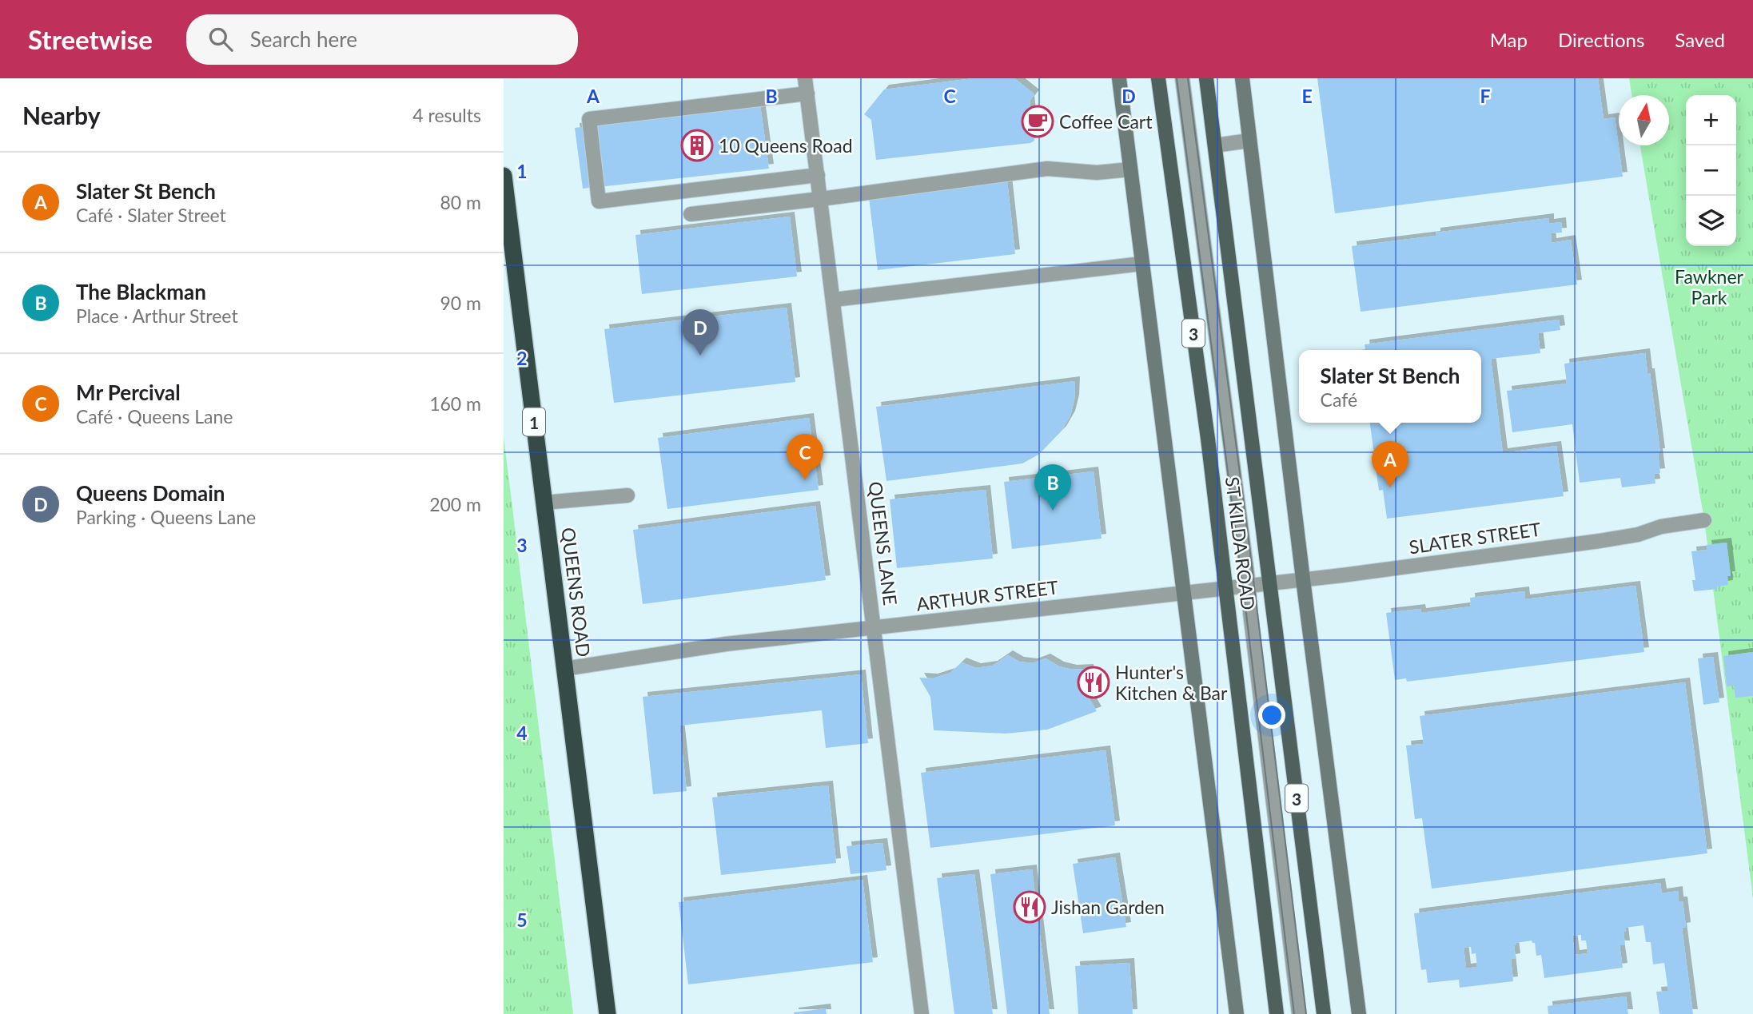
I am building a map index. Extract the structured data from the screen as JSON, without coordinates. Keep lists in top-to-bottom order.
{
  "streets": {
    "highway": ["1", "QUEENS ROAD"],
    "main road": ["3", "ST KILDA ROAD"],
    "street": ["SLATER STREET", "QUEENS LANE", "ARTHUR STREET"]
  },
  "crossings": [
    ["SLATER STREET", "ST KILDA ROAD"],
    ["SLATER STREET", "ARTHUR STREET"],
    ["QUEENS LANE", "ARTHUR STREET"],
    ["ST KILDA ROAD", "ARTHUR STREET"],
    ["QUEENS ROAD", "ARTHUR STREET"]
  ],
  "parks": ["Fawkner Park"],
  "places": {
    "cafe": ["Coffee Cart"],
    "building": ["10 Queens Road"],
    "restaurant": ["Hunter's Kitchen & Bar", "Jishan Garden"]
  },
  "north": "top",
  "page": {
    "header": "Streetwise",
    "search": "Search here",
    "nav": ["Map", "Directions", "Saved"],
    "heading": ["Nearby", "4 results"],
    "map_buttons": ["+", "−"],
    "list": [
      {
        "mark": "A",
        "name": "Slater St Bench",
        "note": "Café · Slater Street",
        "value": "80 m"
      },
      {
        "mark": "B",
        "name": "The Blackman",
        "note": "Place · Arthur Street",
        "value": "90 m"
      },
      {
        "mark": "C",
        "name": "Mr Percival",
        "note": "Café · Queens Lane",
        "value": "160 m"
      },
      {
        "mark": "D",
        "name": "Queens Domain",
        "note": "Parking · Queens Lane",
        "value": "200 m"
      }
    ],
    "pins": [
      "D",
      "C",
      "A",
      "B"
    ],
    "popup": ["Slater St Bench", "Café"]
  },
  "grid": {
    "columns": [
      "A",
      "B",
      "C",
      "D",
      "E",
      "F"
    ],
    "rows": [
      "1",
      "2",
      "3",
      "4",
      "5"
    ]
  }
}
